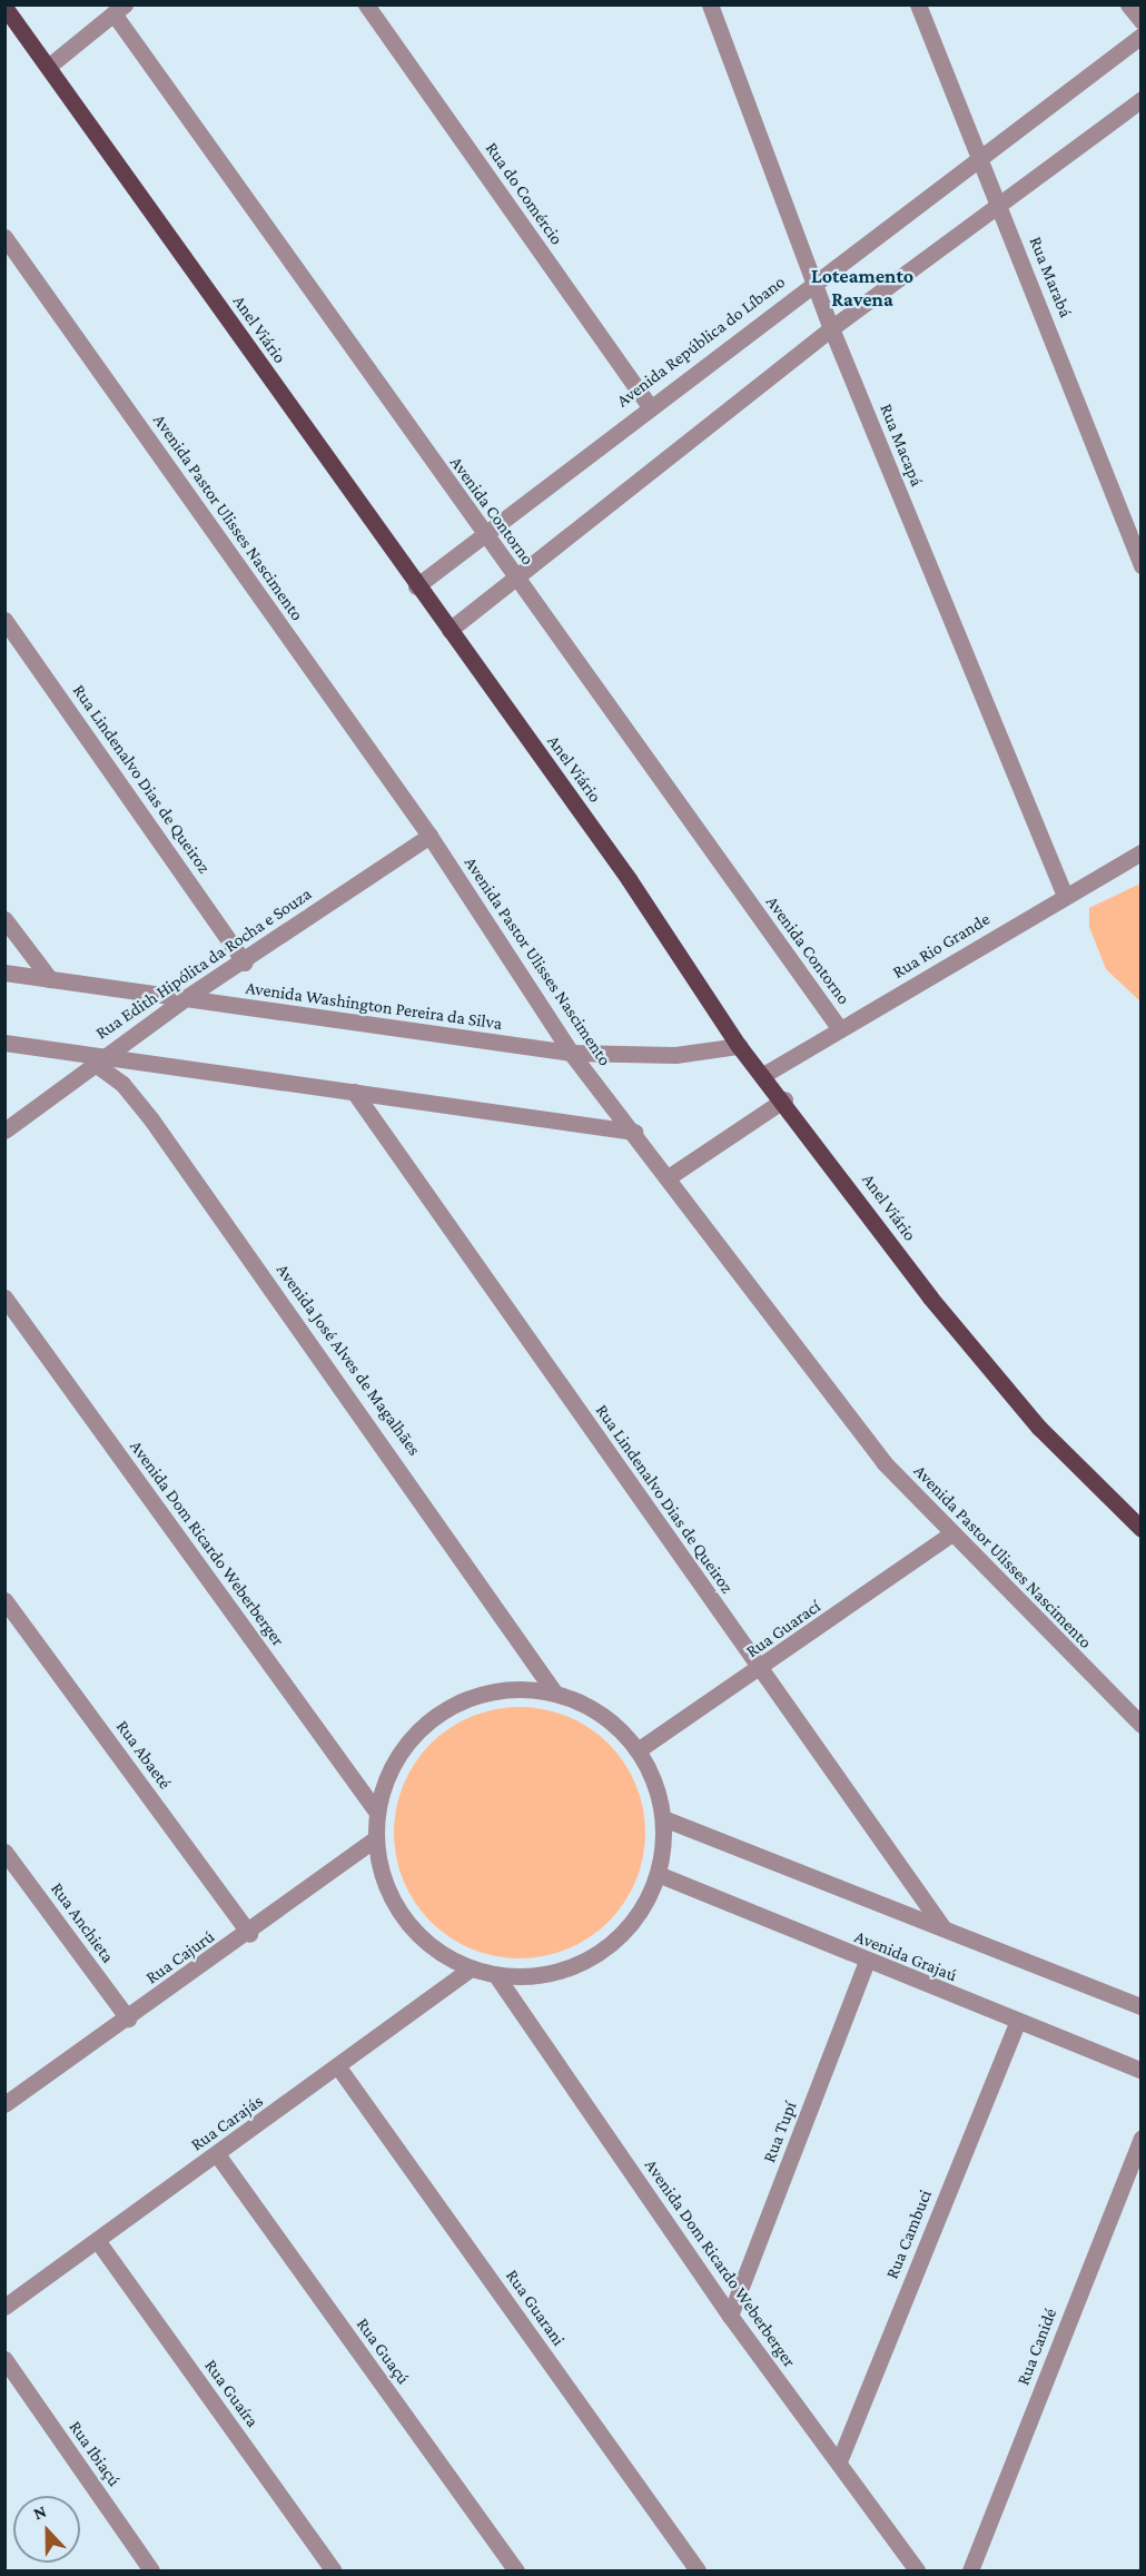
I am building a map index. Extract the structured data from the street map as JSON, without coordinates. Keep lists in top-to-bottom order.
{
  "streets": {
    "main road": ["Anel Viário"],
    "street": [
      "Rua do Comércio",
      "Rua Marabá",
      "Avenida República do Líbano",
      "Rua Macapá",
      "Avenida Contorno",
      "Avenida Pastor Ulisses Nascimento",
      "Rua Lindenalvo Dias de Queiroz",
      "Rua Rio Grande",
      "Rua Edith Hipólita da Rocha e Souza",
      "Avenida Washington Pereira da Silva",
      "Avenida José Alves de Magalhães",
      "Avenida Dom Ricardo Weberberger",
      "Rua Guarací",
      "Rua Abaeté",
      "Rua Anchieta",
      "Avenida Grajaú",
      "Rua Cajurú",
      "Rua Carajás",
      "Rua Tupí",
      "Rua Cambuci",
      "Rua Guarani",
      "Rua Canidé",
      "Rua Guaçú",
      "Rua Guaíra",
      "Rua Ibiaçú"
    ]
  },
  "crossings": [
    ["Rua do Comércio", "Avenida República do Líbano"],
    ["Rua Marabá", "Avenida República do Líbano"],
    ["Anel Viário", "Avenida República do Líbano"],
    ["Anel Viário", "Rua Rio Grande"],
    ["Anel Viário", "Avenida Washington Pereira da Silva"],
    ["Avenida República do Líbano", "Rua Macapá"],
    ["Avenida República do Líbano", "Avenida Contorno"],
    ["Rua Macapá", "Rua Rio Grande"],
    ["Avenida Contorno", "Rua Rio Grande"],
    ["Avenida Pastor Ulisses Nascimento", "Rua Edith Hipólita da Rocha e Souza"],
    ["Avenida Pastor Ulisses Nascimento", "Avenida Washington Pereira da Silva"],
    ["Avenida Pastor Ulisses Nascimento", "Rua Guarací"],
    ["Rua Lindenalvo Dias de Queiroz", "Rua Edith Hipólita da Rocha e Souza"],
    ["Rua Lindenalvo Dias de Queiroz", "Rua Guarací"],
    ["Rua Edith Hipólita da Rocha e Souza", "Avenida Washington Pereira da Silva"],
    ["Rua Edith Hipólita da Rocha e Souza", "Avenida José Alves de Magalhães"],
    ["Avenida Dom Ricardo Weberberger", "Rua Tupí"],
    ["Avenida Dom Ricardo Weberberger", "Rua Cambuci"],
    ["Rua Abaeté", "Rua Cajurú"],
    ["Rua Anchieta", "Rua Cajurú"],
    ["Avenida Grajaú", "Rua Tupí"],
    ["Avenida Grajaú", "Rua Cambuci"],
    ["Rua Carajás", "Rua Guarani"],
    ["Rua Carajás", "Rua Guaçú"],
    ["Rua Carajás", "Rua Guaíra"]
  ],
  "districts": ["Loteamento Ravena"],
  "north": "top"
}
